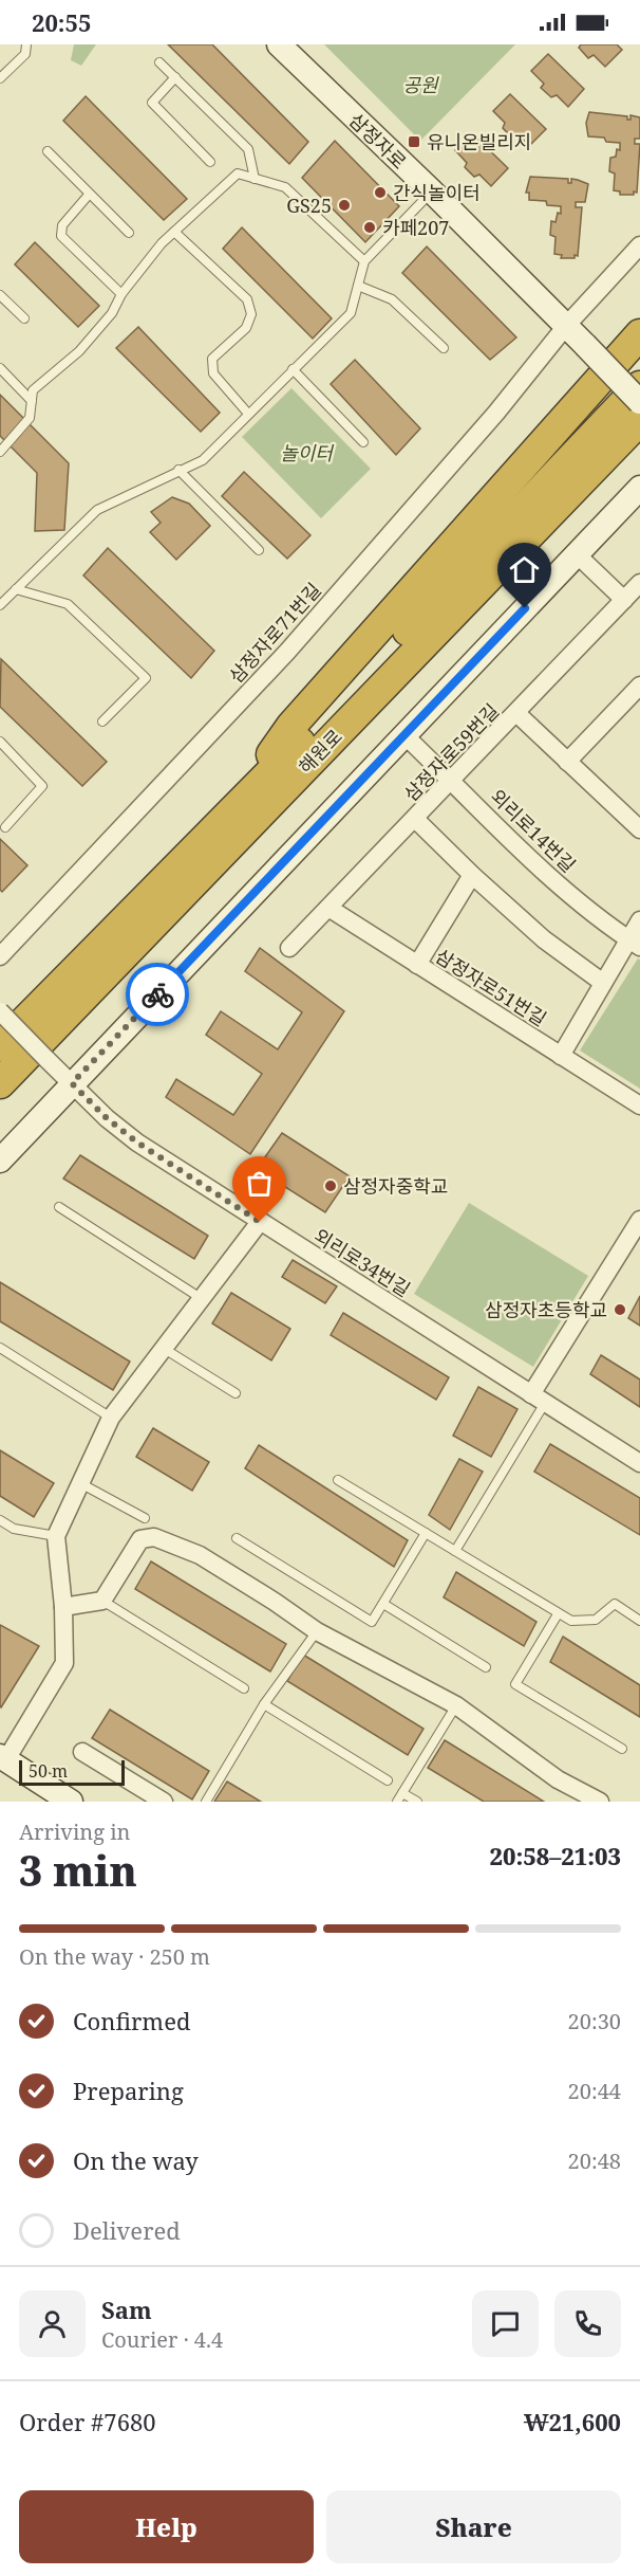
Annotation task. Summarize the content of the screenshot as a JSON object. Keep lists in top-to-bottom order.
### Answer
{
  "streets": {
    "highway": ["해원로"],
    "street": [
      "삼정자로",
      "삼정자로71번길",
      "삼정자로59번길",
      "외리로14번길",
      "삼정자로51번길",
      "외리로34번길"
    ]
  },
  "crossings": [
    ["삼정자로", "삼정자로71번길"],
    ["삼정자로59번길", "외리로14번길"],
    ["삼정자로59번길", "삼정자로51번길"]
  ],
  "parks": ["공원", "놀이터"],
  "places": {
    "transit": ["유니온빌리지"],
    "other": [
      "간식놀이터",
      "GS25",
      "카페207",
      "삼정자중학교",
      "삼정자초등학교"
    ]
  },
  "scale_bar": "50 m",
  "page": {
    "status": "20:55",
    "scale": "50 m",
    "heading": ["3 min", "Arriving in", "20:58–21:03"],
    "panel": [
      "Sam",
      "Courier · 4.4",
      "Order #7680",
      "₩21,600"
    ],
    "bar": "On the way · 250 m",
    "list": [
      ["Confirmed", "20:30"],
      ["Preparing", "20:44"],
      ["On the way", "20:48"],
      "Delivered"
    ],
    "buttons": ["Help", "Share"]
  }
}
